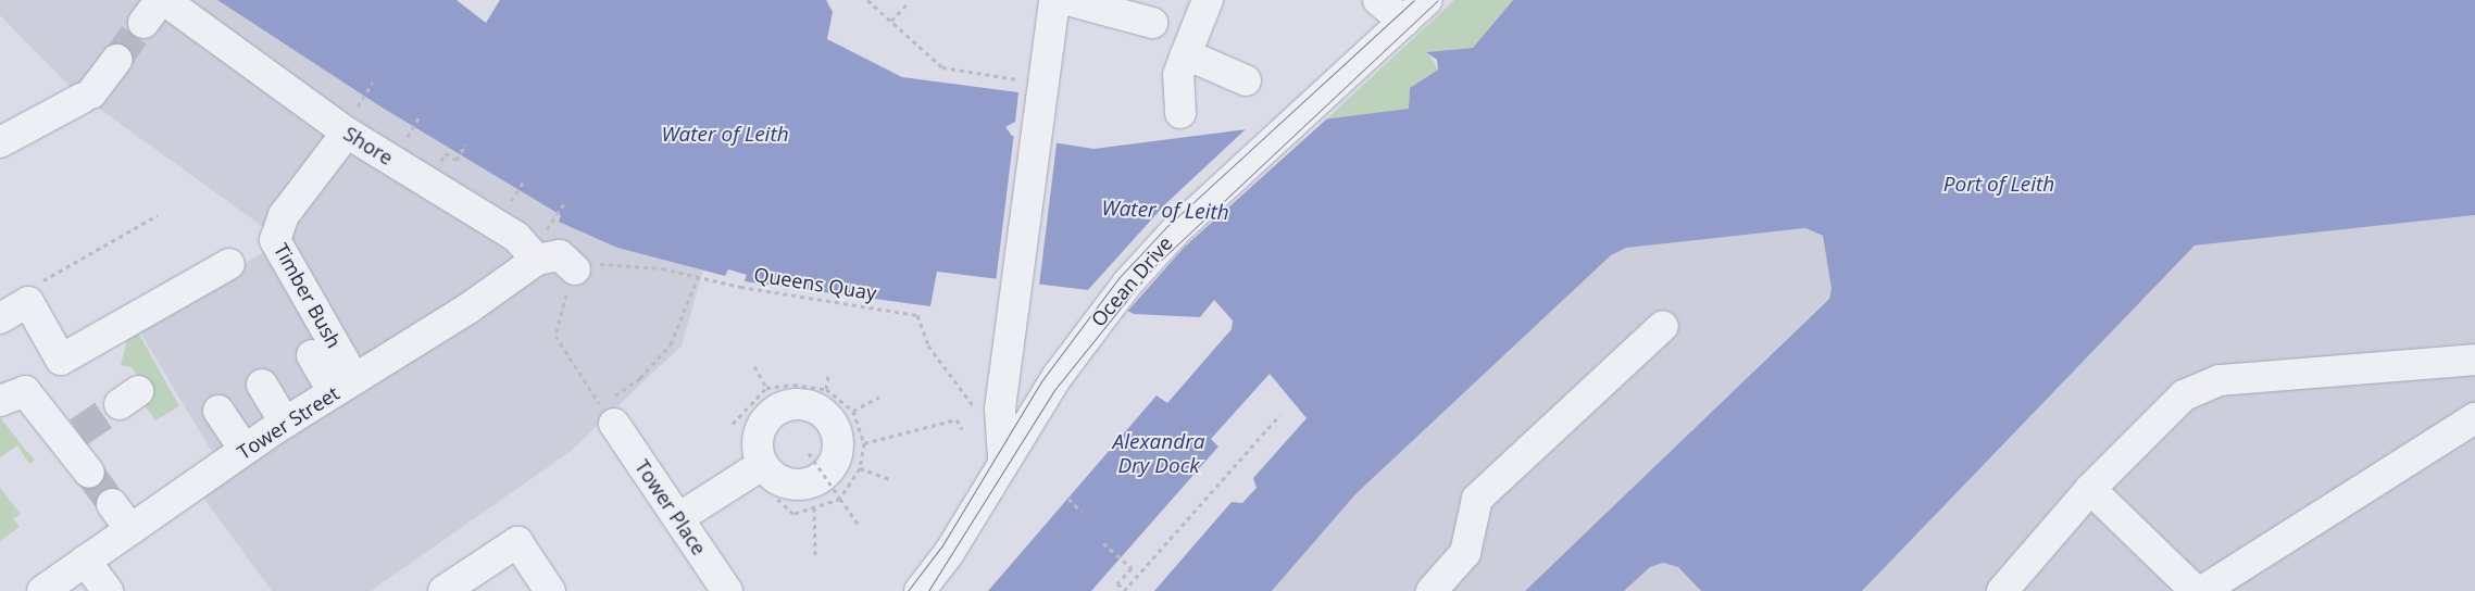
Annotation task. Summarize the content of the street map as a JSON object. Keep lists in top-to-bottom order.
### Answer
{
  "streets": {
    "street": [
      "Shore",
      "Ocean Drive",
      "Timber Bush",
      "Tower Street",
      "Tower Place"
    ],
    "path": ["Queens Quay"]
  },
  "crossings": [
    ["Shore", "Timber Bush"],
    ["Shore", "Tower Street"],
    ["Timber Bush", "Tower Street"]
  ],
  "water": ["Water of Leith", "Port of Leith", "Alexandra Dry Dock"]
}
